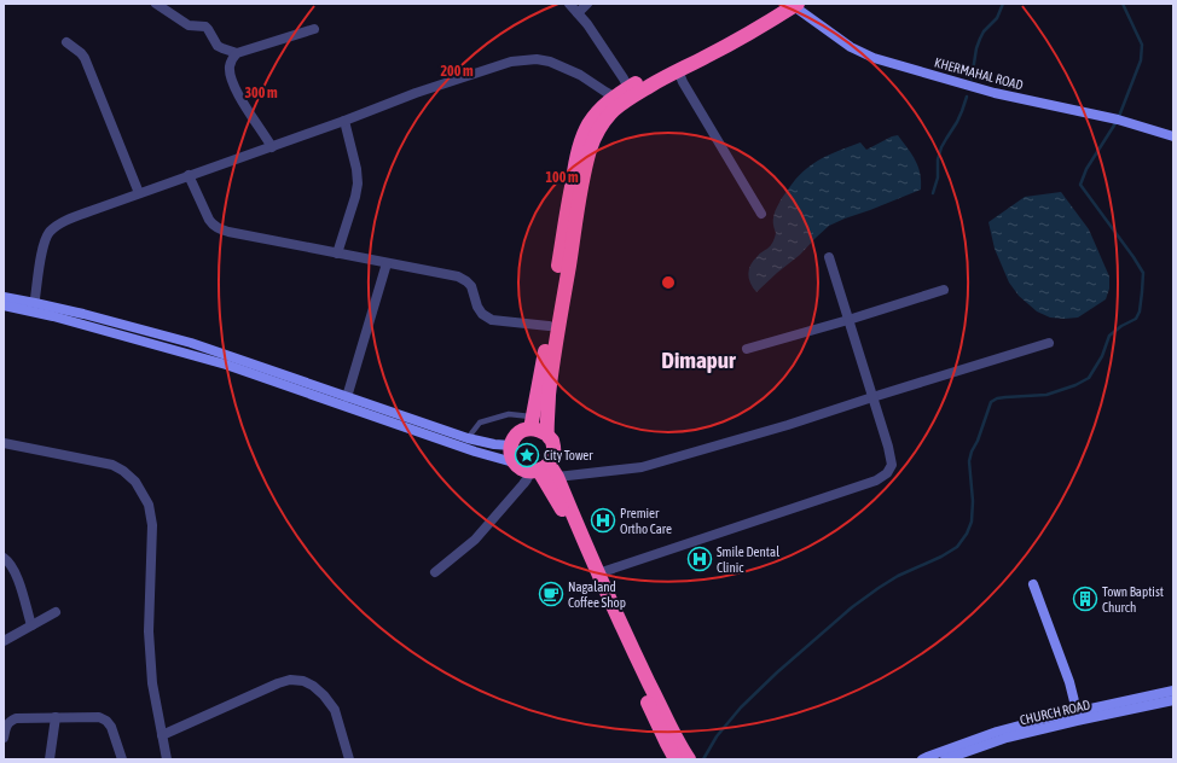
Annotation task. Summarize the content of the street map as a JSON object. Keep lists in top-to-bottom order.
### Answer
{
  "streets": {
    "main road": ["KHERMAHAL ROAD", "CHURCH ROAD"]
  },
  "districts": ["Dimapur"],
  "places": {
    "place": ["City Tower"],
    "hospital": ["Premier Ortho Care", "Smile Dental Clinic"],
    "cafe": ["Nagaland Coffee Shop"],
    "building": ["Town Baptist Church"]
  },
  "rings": ["200 m", "300 m", "100 m"]
}
